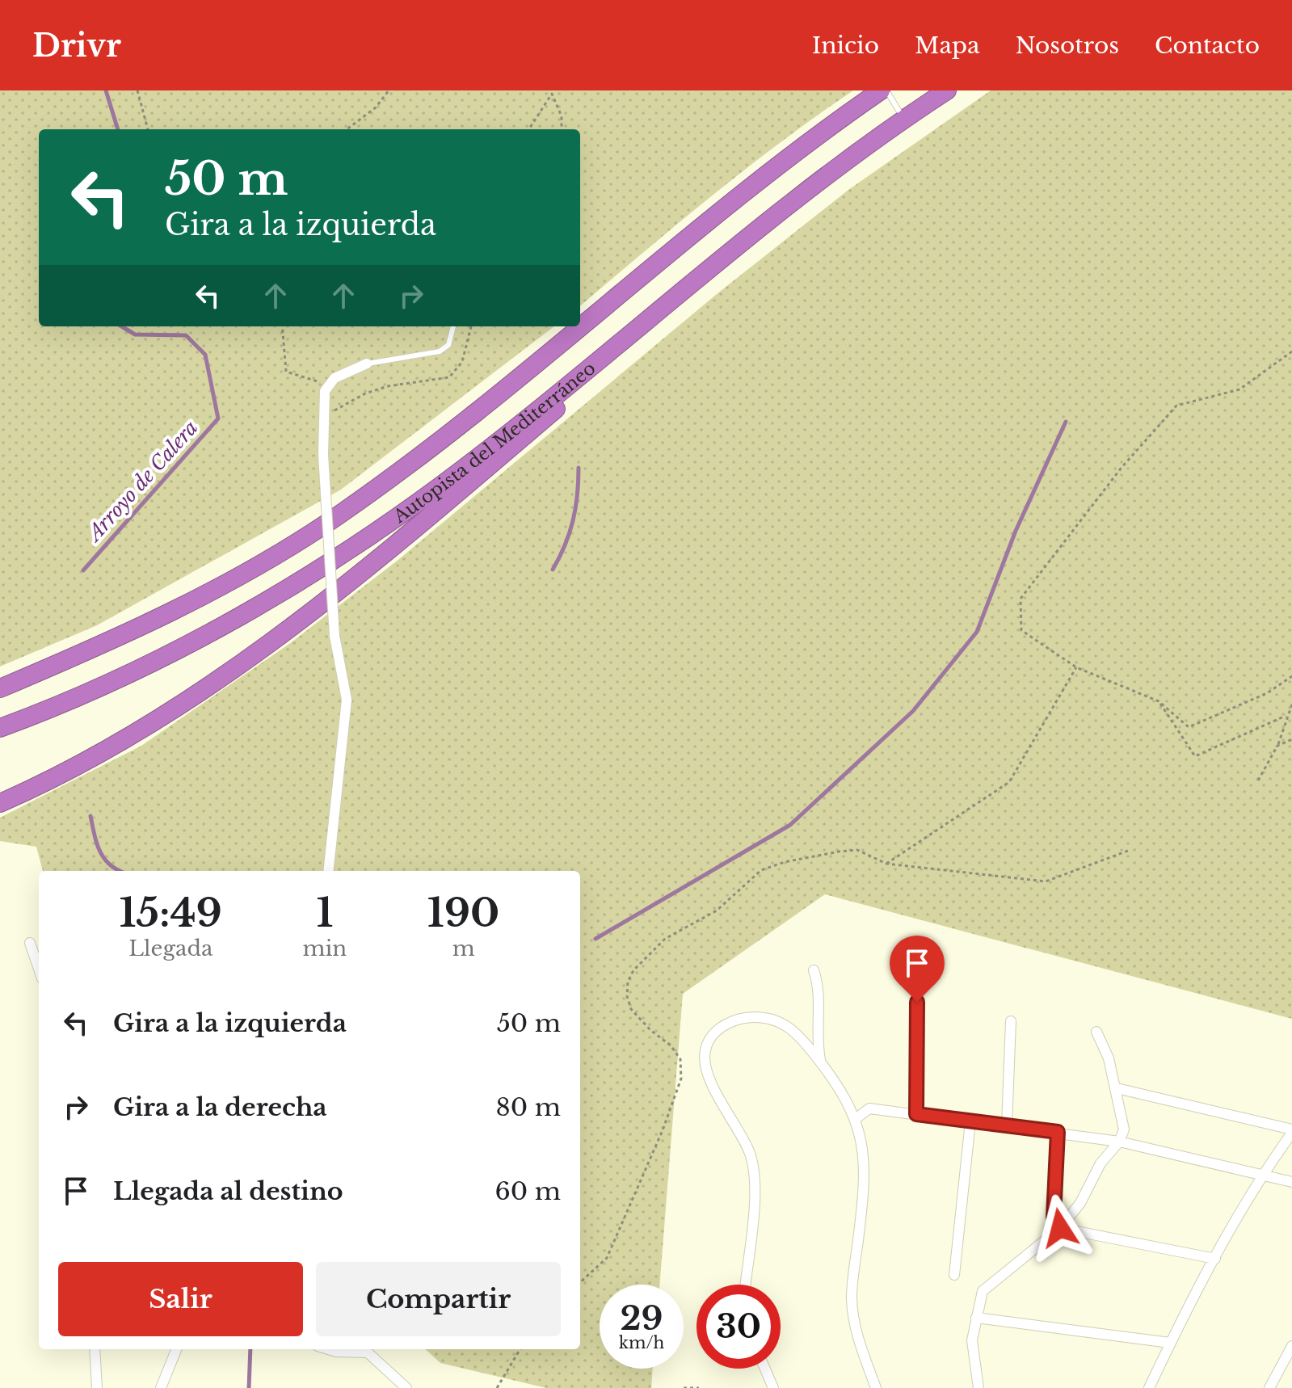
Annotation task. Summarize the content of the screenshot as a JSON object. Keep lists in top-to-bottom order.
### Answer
{
  "streets": {
    "highway": ["Autopista del Mediterráneo"]
  },
  "water": ["Arroyo de Calera"],
  "page": {
    "header": "Drivr",
    "nav": [
      "Inicio",
      "Mapa",
      "Nosotros",
      "Contacto"
    ],
    "turn": ["50 m", "Gira a la izquierda"],
    "eta": [
      "15:49",
      "Llegada",
      "1",
      "min",
      "190",
      "m"
    ],
    "list": [
      {
        "name": "Gira a la izquierda",
        "value": "50 m"
      },
      {
        "name": "Gira a la derecha",
        "value": "80 m"
      },
      {
        "name": "Llegada al destino",
        "value": "60 m"
      }
    ],
    "buttons": ["Salir", "Compartir"],
    "speed": "29 km/h",
    "limit": "30"
  }
}
